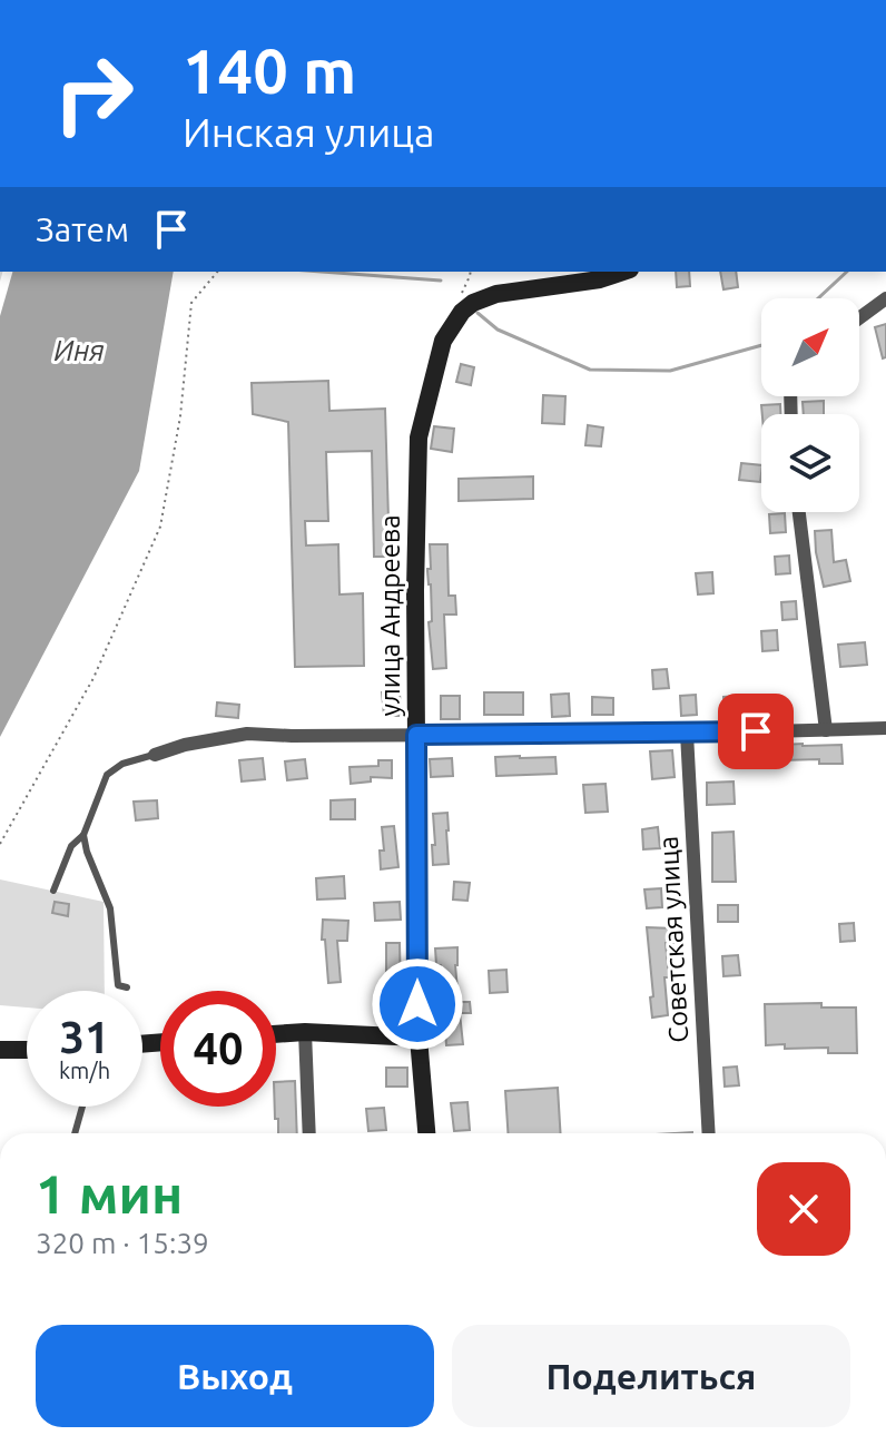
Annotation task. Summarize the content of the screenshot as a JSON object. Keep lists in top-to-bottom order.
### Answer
{
  "streets": {
    "street": ["улица Андреева", "Советская улица"]
  },
  "water": ["Иня"],
  "north": "top right",
  "page": {
    "turn": ["140 m", "Инская улица"],
    "then": "Затем",
    "speed": "31 km/h",
    "limit": "40",
    "heading": ["1 мин", "320 m · 15:39"],
    "buttons": ["Выход", "Поделиться"]
  }
}
